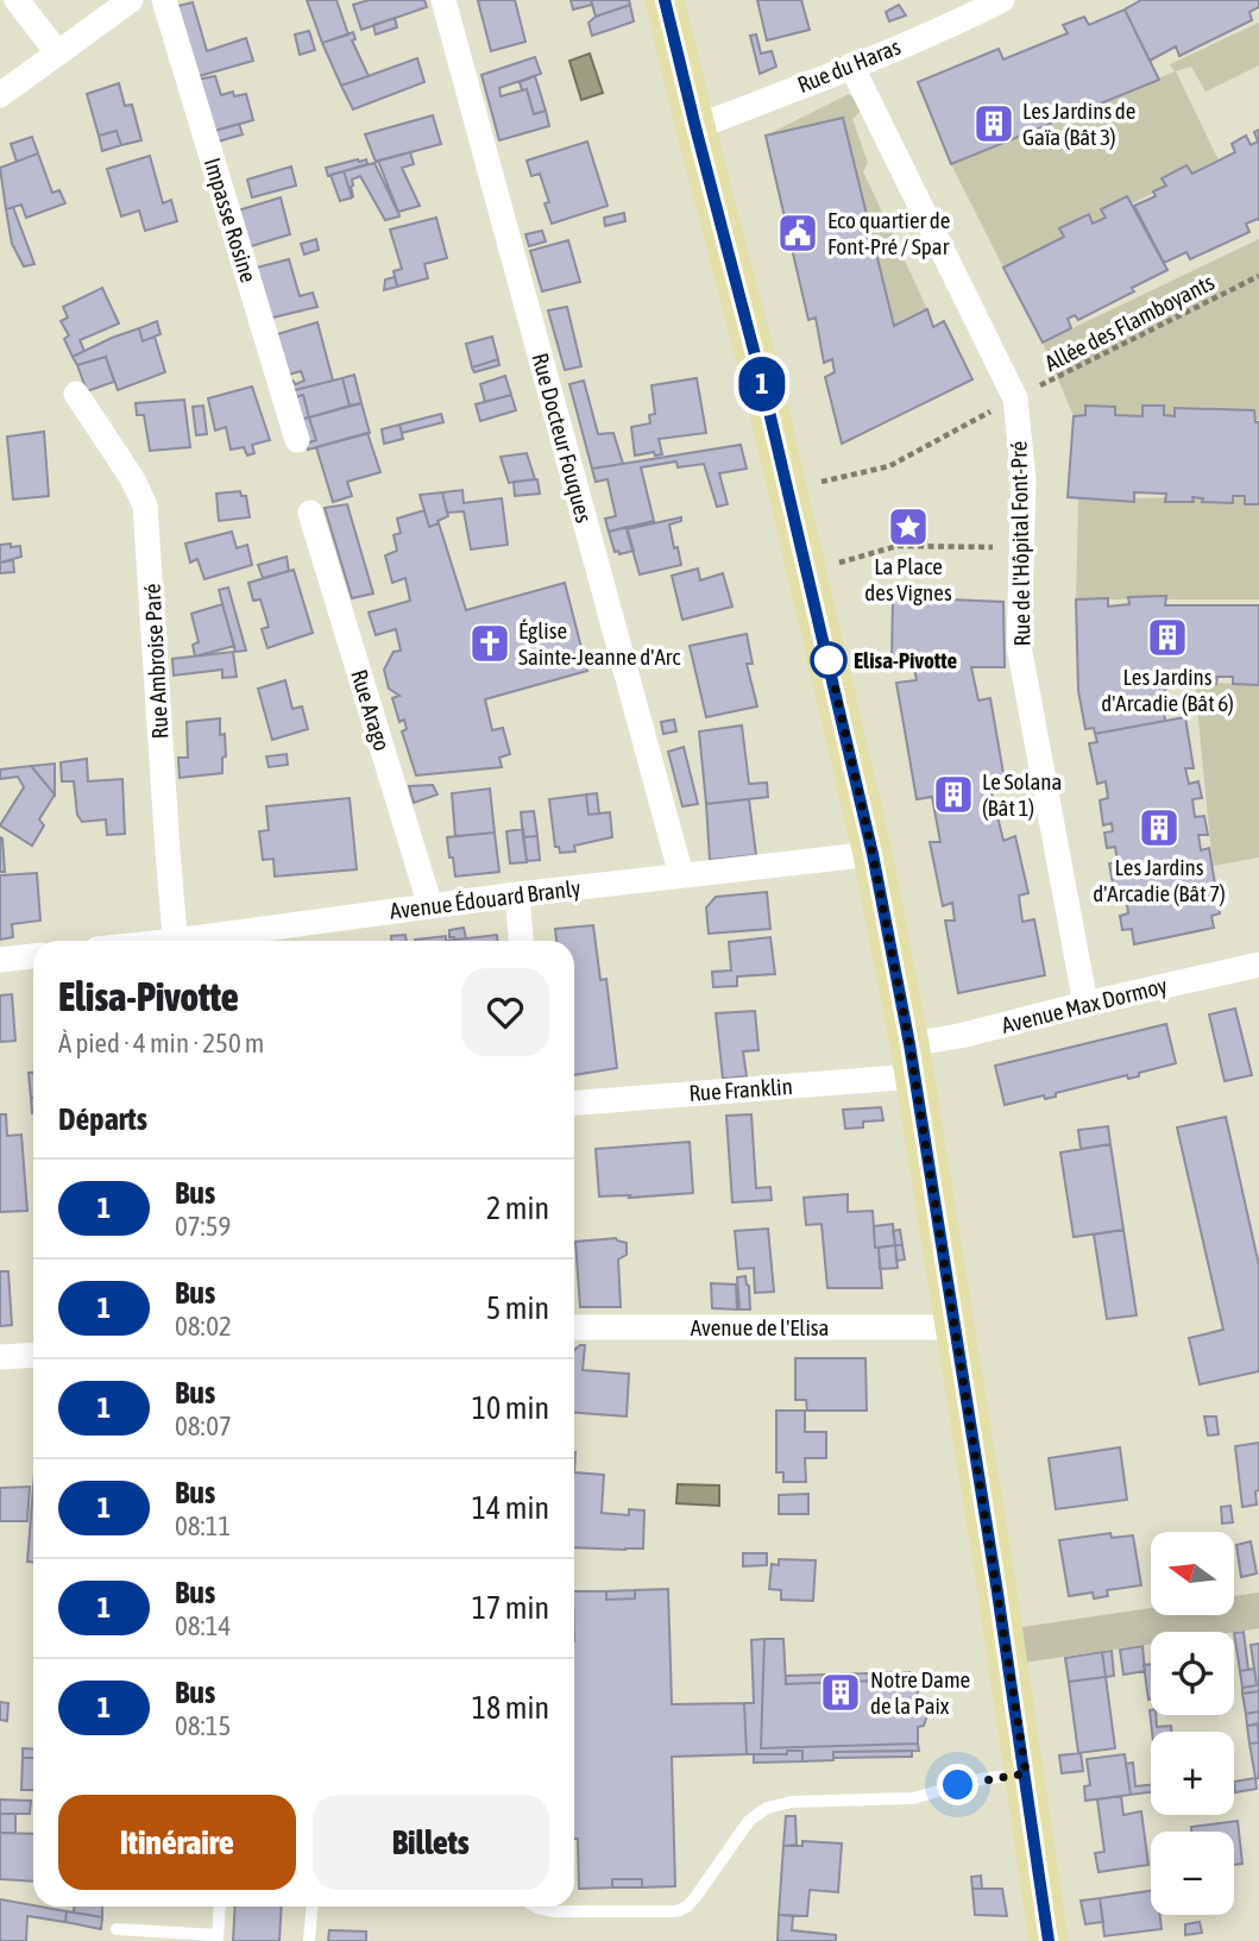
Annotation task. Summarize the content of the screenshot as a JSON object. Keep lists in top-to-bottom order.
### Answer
{
  "streets": {
    "street": [
      "Rue du Haras",
      "Impasse Rosine",
      "Rue Docteur Fouques",
      "Rue de l'Hôpital Font-Pré",
      "Rue Ambroise Paré",
      "Rue Arago",
      "Avenue Édouard Branly",
      "Avenue Max Dormoy",
      "Rue Franklin",
      "Avenue de l'Elisa"
    ],
    "path": ["Allée des Flamboyants"]
  },
  "crossings": [
    ["Rue du Haras", "Rue de l'Hôpital Font-Pré"],
    ["Allée des Flamboyants", "Rue de l'Hôpital Font-Pré"],
    ["Rue Docteur Fouques", "Avenue Édouard Branly"],
    ["Rue de l'Hôpital Font-Pré", "Avenue Max Dormoy"],
    ["Rue Arago", "Avenue Édouard Branly"],
    ["Avenue Max Dormoy", "Rue Franklin"]
  ],
  "places": {
    "building": [
      "Les Jardins de Gaïa (Bât 3)",
      "Les Jardins d'Arcadie (Bât 6)",
      "Le Solana (Bât 1)",
      "Les Jardins d'Arcadie (Bât 7)",
      "Notre Dame de la Paix"
    ],
    "public building": ["Eco quartier de Font-Pré / Spar"],
    "place": ["La Place des Vignes"],
    "church": ["Église Sainte-Jeanne d'Arc"],
    "other": ["Elisa-Pivotte"]
  },
  "lines": ["bus line 1"],
  "north": "left",
  "page": {
    "on_map": "1",
    "heading": [
      ["Elisa-Pivotte", "À pied · 4 min · 250 m"],
      "Départs"
    ],
    "list": [
      {
        "mark": "1",
        "name": "Bus",
        "note": "07:59",
        "value": "2 min"
      },
      {
        "mark": "1",
        "name": "Bus",
        "note": "08:02",
        "value": "5 min"
      },
      {
        "mark": "1",
        "name": "Bus",
        "note": "08:07",
        "value": "10 min"
      },
      {
        "mark": "1",
        "name": "Bus",
        "note": "08:11",
        "value": "14 min"
      },
      {
        "mark": "1",
        "name": "Bus",
        "note": "08:14",
        "value": "17 min"
      },
      {
        "mark": "1",
        "name": "Bus",
        "note": "08:15",
        "value": "18 min"
      }
    ],
    "map_buttons": ["+", "−"],
    "buttons": ["Itinéraire", "Billets"]
  }
}
